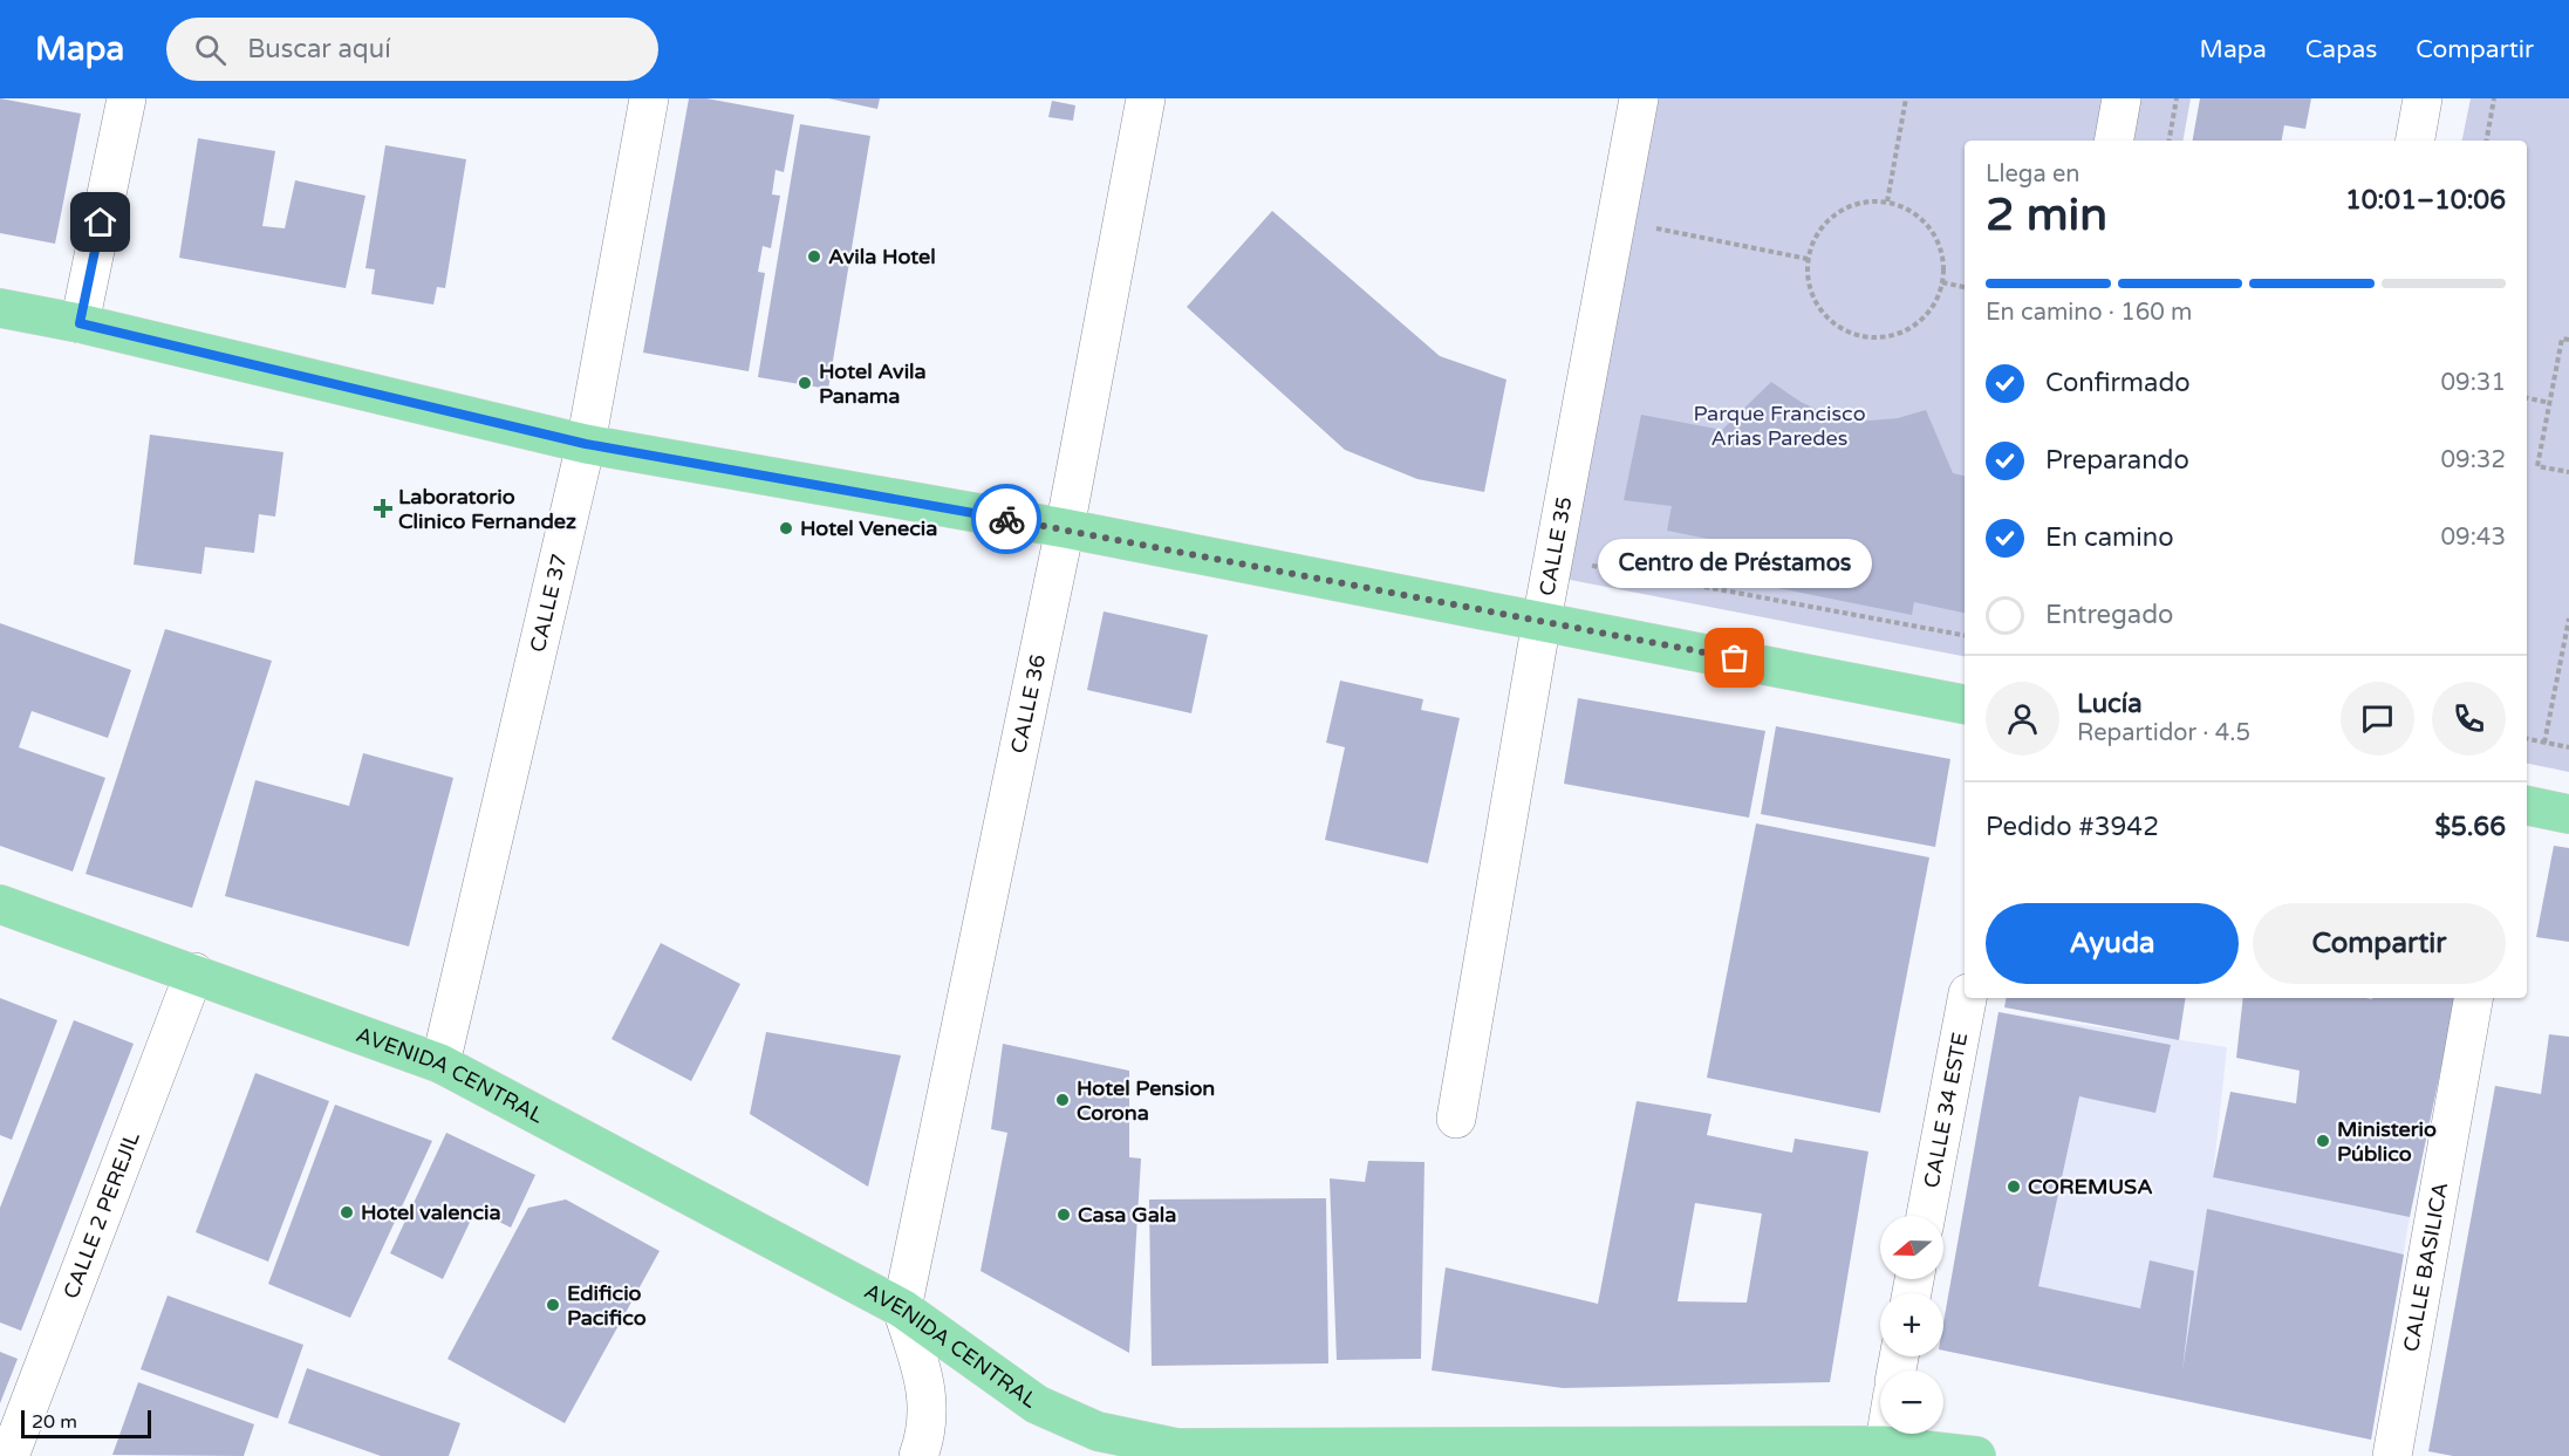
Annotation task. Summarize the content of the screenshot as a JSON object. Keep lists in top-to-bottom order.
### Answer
{
  "streets": {
    "main road": ["AVENIDA CENTRAL"],
    "street": [
      "CALLE 35",
      "CALLE 37",
      "CALLE 36",
      "CALLE 34 ESTE",
      "CALLE 2 PEREJIL",
      "CALLE BASILICA"
    ]
  },
  "crossings": [
    ["CALLE 37", "AVENIDA CENTRAL"],
    ["CALLE 36", "AVENIDA CENTRAL"],
    ["AVENIDA CENTRAL", "CALLE 2 PEREJIL"]
  ],
  "parks": ["Parque Francisco Arias Paredes"],
  "places": {
    "other": [
      "Avila Hotel",
      "Hotel Avila Panama",
      "Hotel Venecia",
      "Centro de Préstamos",
      "Hotel Pension Corona",
      "Ministerio Público",
      "COREMUSA",
      "Hotel valencia",
      "Casa Gala",
      "Edificio Pacifico"
    ],
    "health": ["Laboratorio Clinico Fernandez"]
  },
  "scale_bar": "20 m",
  "north": "left",
  "page": {
    "header": "Mapa",
    "search": "Buscar aquí",
    "nav": ["Mapa", "Capas", "Compartir"],
    "heading": ["2 min", "Llega en", "10:01–10:06"],
    "panel": [
      "Lucía",
      "Repartidor · 4.5",
      "Pedido #3942",
      "$5.66"
    ],
    "bar": "En camino · 160 m",
    "list": [
      ["Confirmado", "09:31"],
      ["Preparando", "09:32"],
      ["En camino", "09:43"],
      "Entregado"
    ],
    "bubble": "Centro de Préstamos",
    "buttons": ["Ayuda", "Compartir"],
    "map_buttons": ["+", "−"],
    "scale": "20 m"
  }
}
